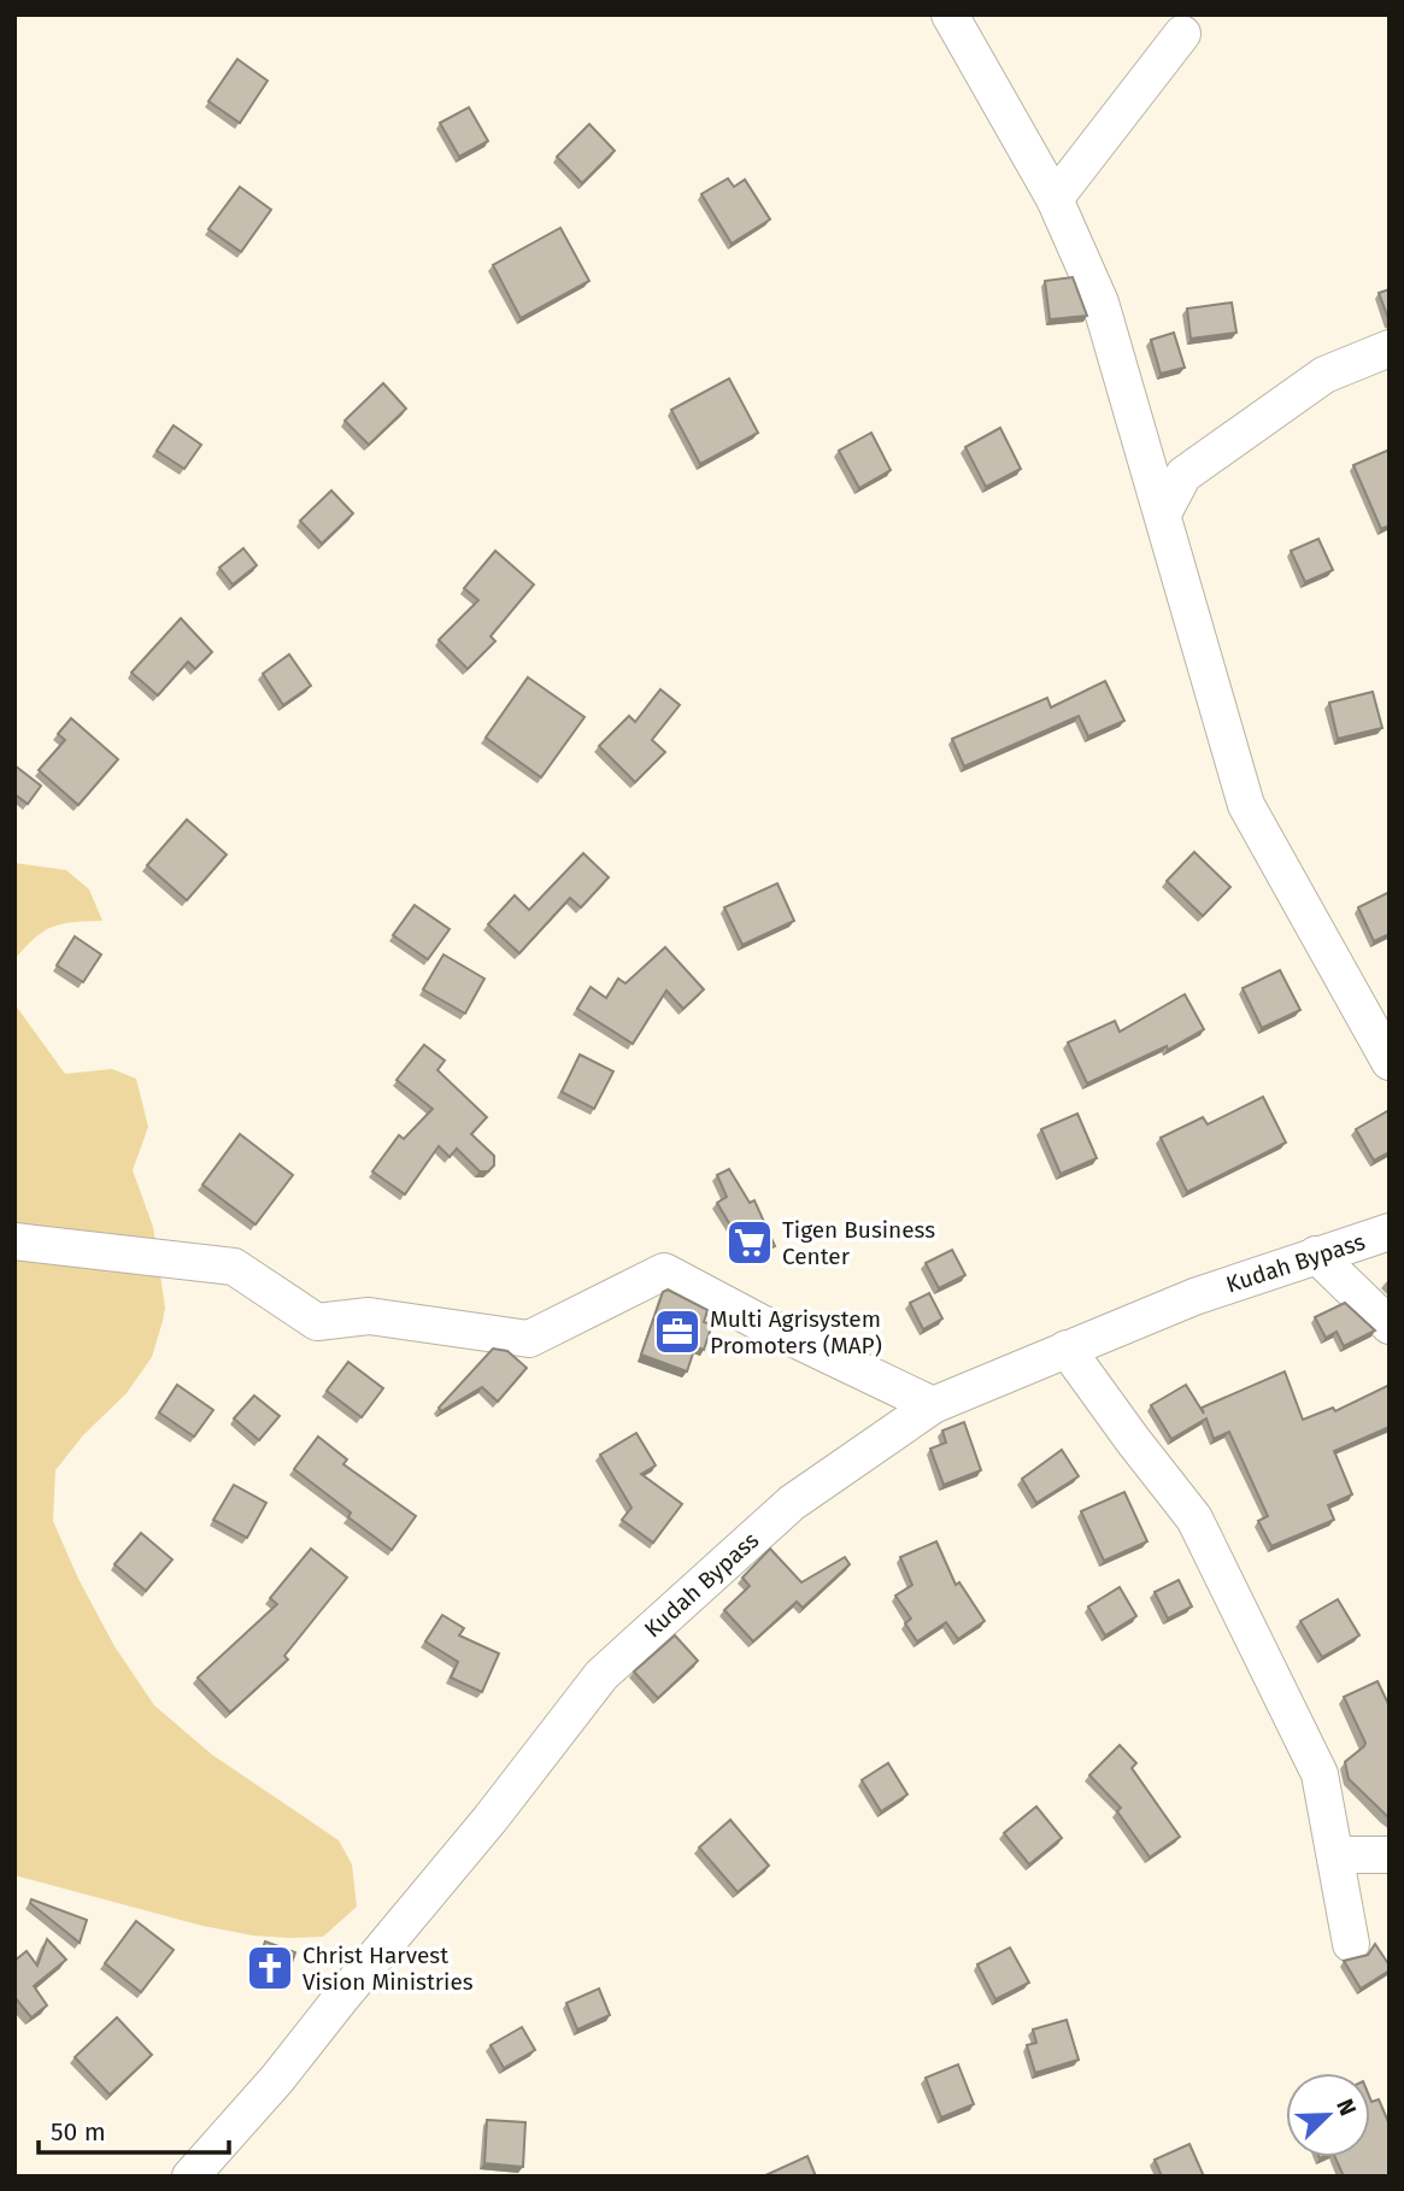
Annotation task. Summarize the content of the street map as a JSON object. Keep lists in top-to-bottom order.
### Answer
{
  "streets": {
    "street": ["Kudah Bypass"]
  },
  "places": {
    "supermarket": ["Tigen Business Center"],
    "office": ["Multi Agrisystem Promoters (MAP)"],
    "church": ["Christ Harvest Vision Ministries"]
  },
  "scale_bar": "50 m",
  "north": "top right"
}
